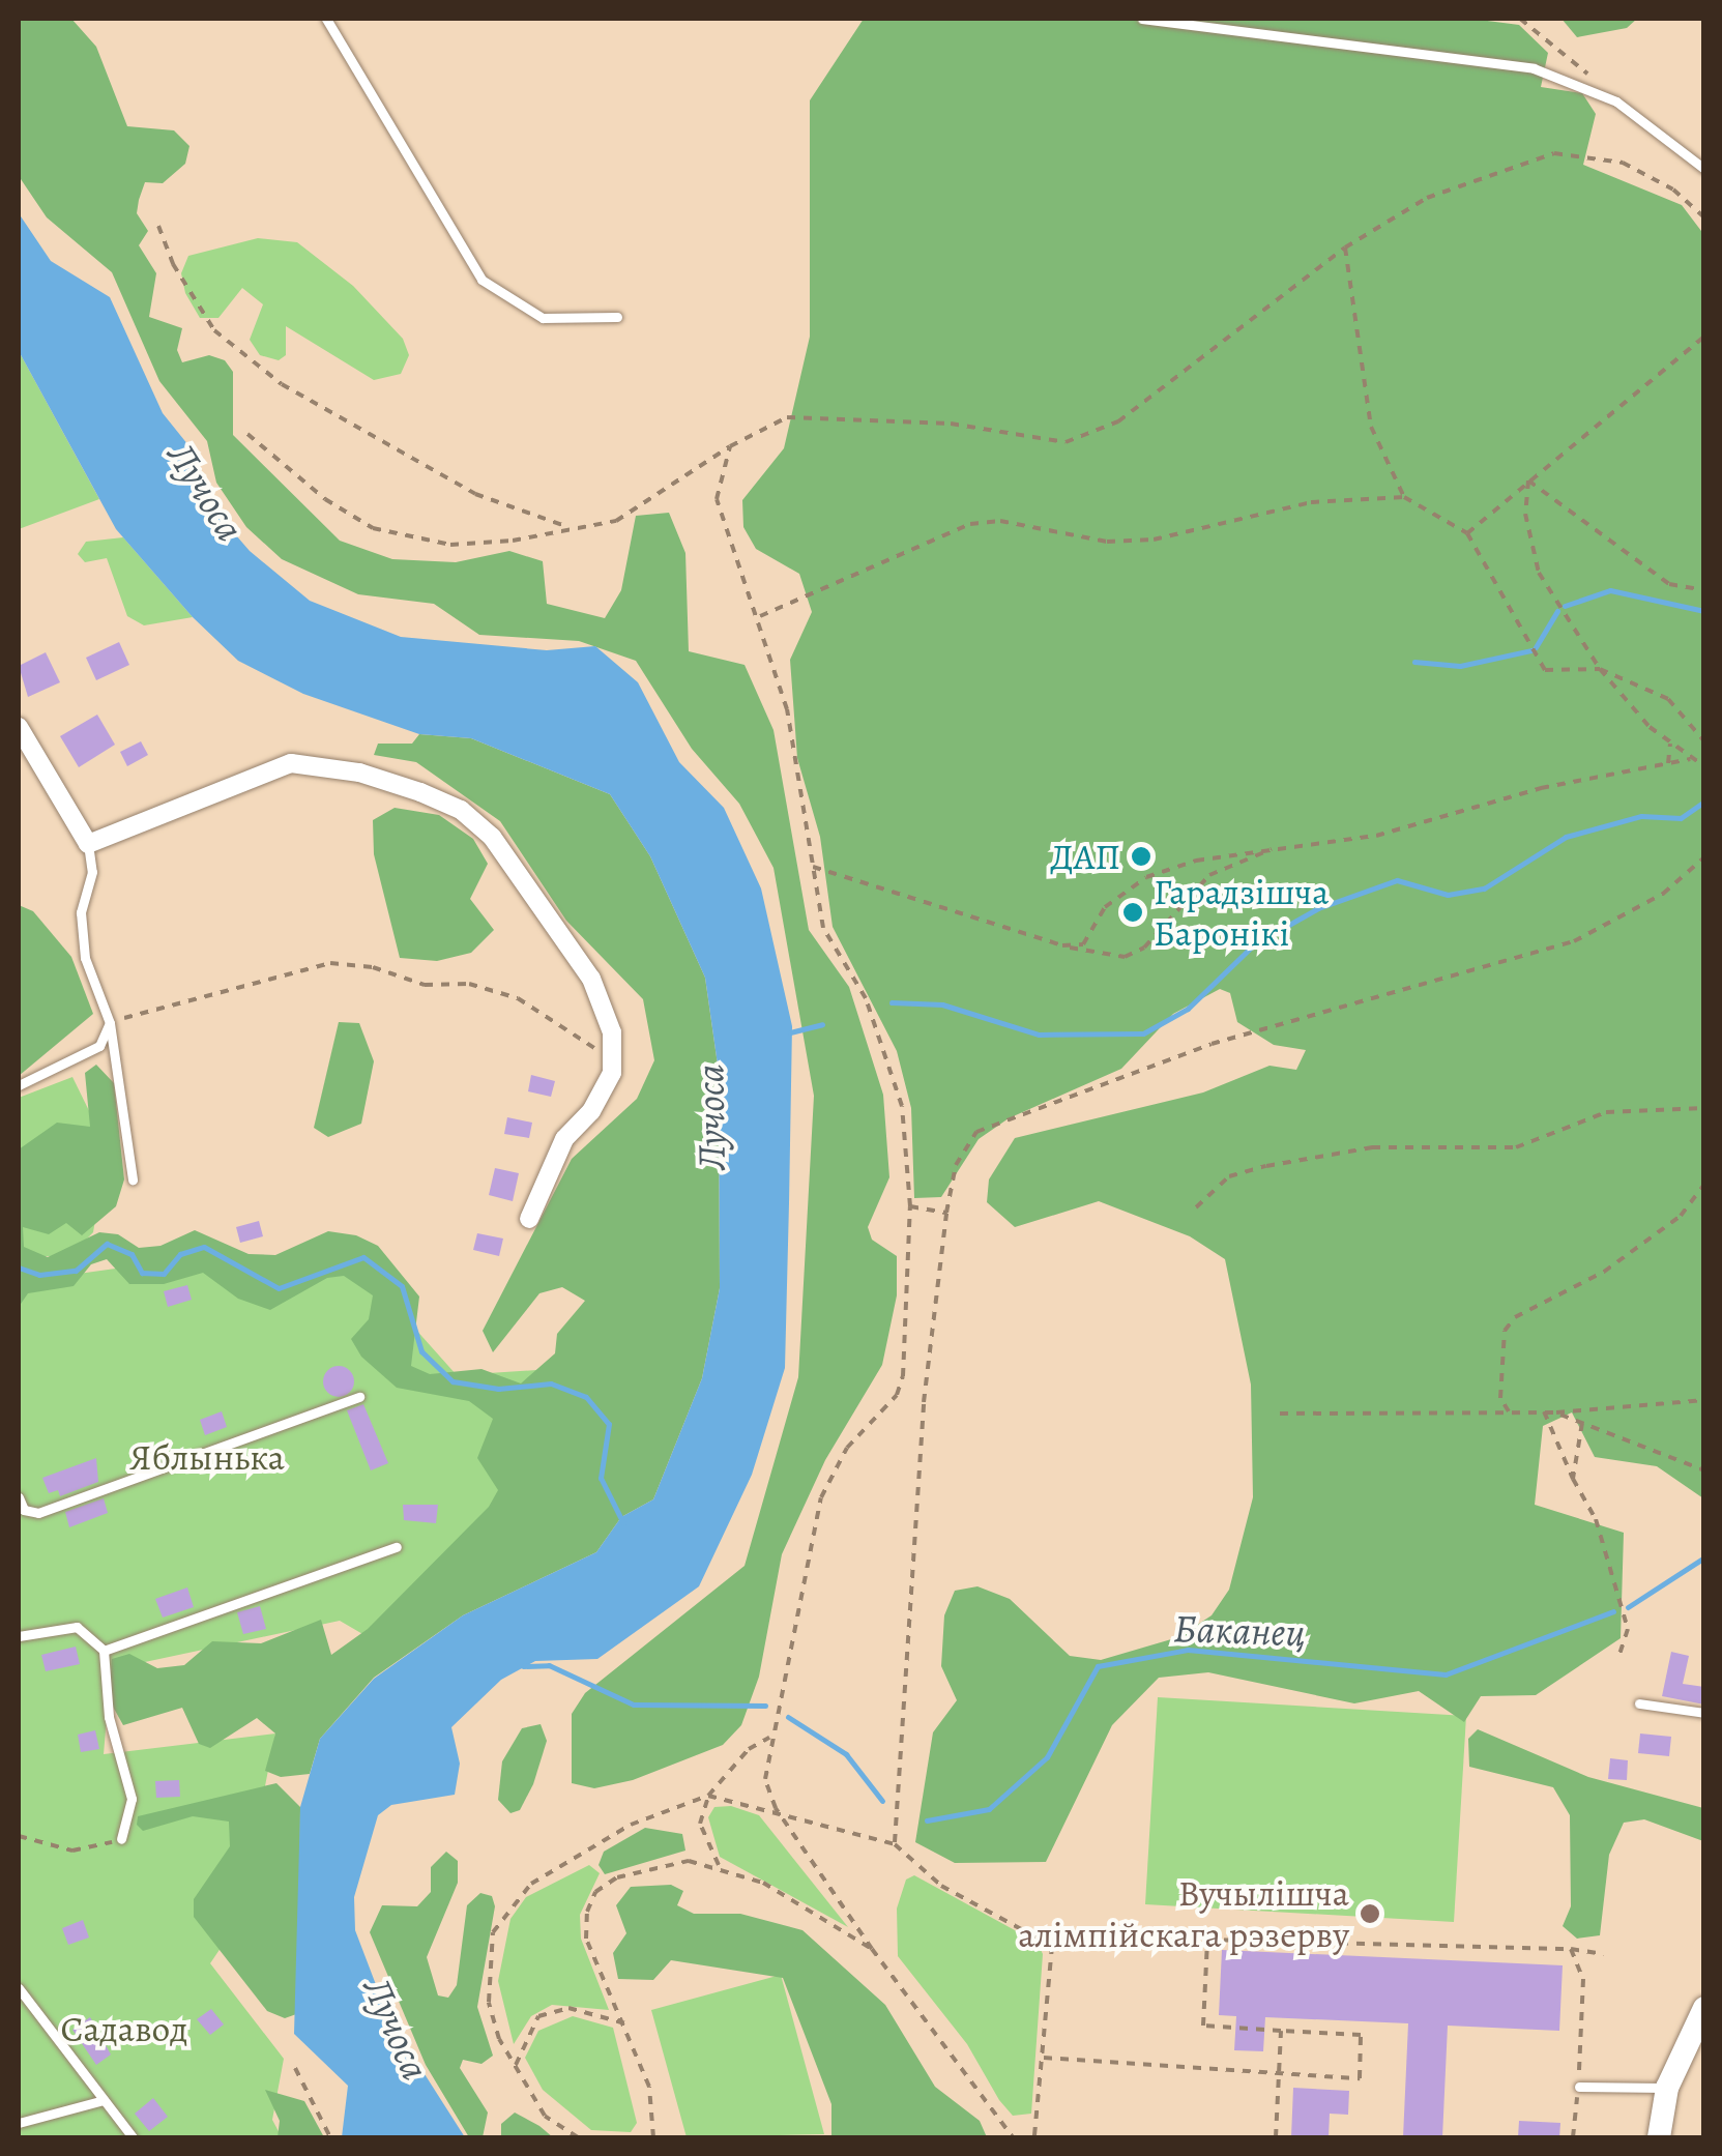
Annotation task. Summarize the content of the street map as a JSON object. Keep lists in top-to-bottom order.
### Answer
{
  "water": ["Лучоса", "Баканец"],
  "parks": ["Яблынька", "Садавод"],
  "places": ["ДАП", "Гарадзішча Баронікі", "Вучылішча алімпійскага рэзерву"]
}
